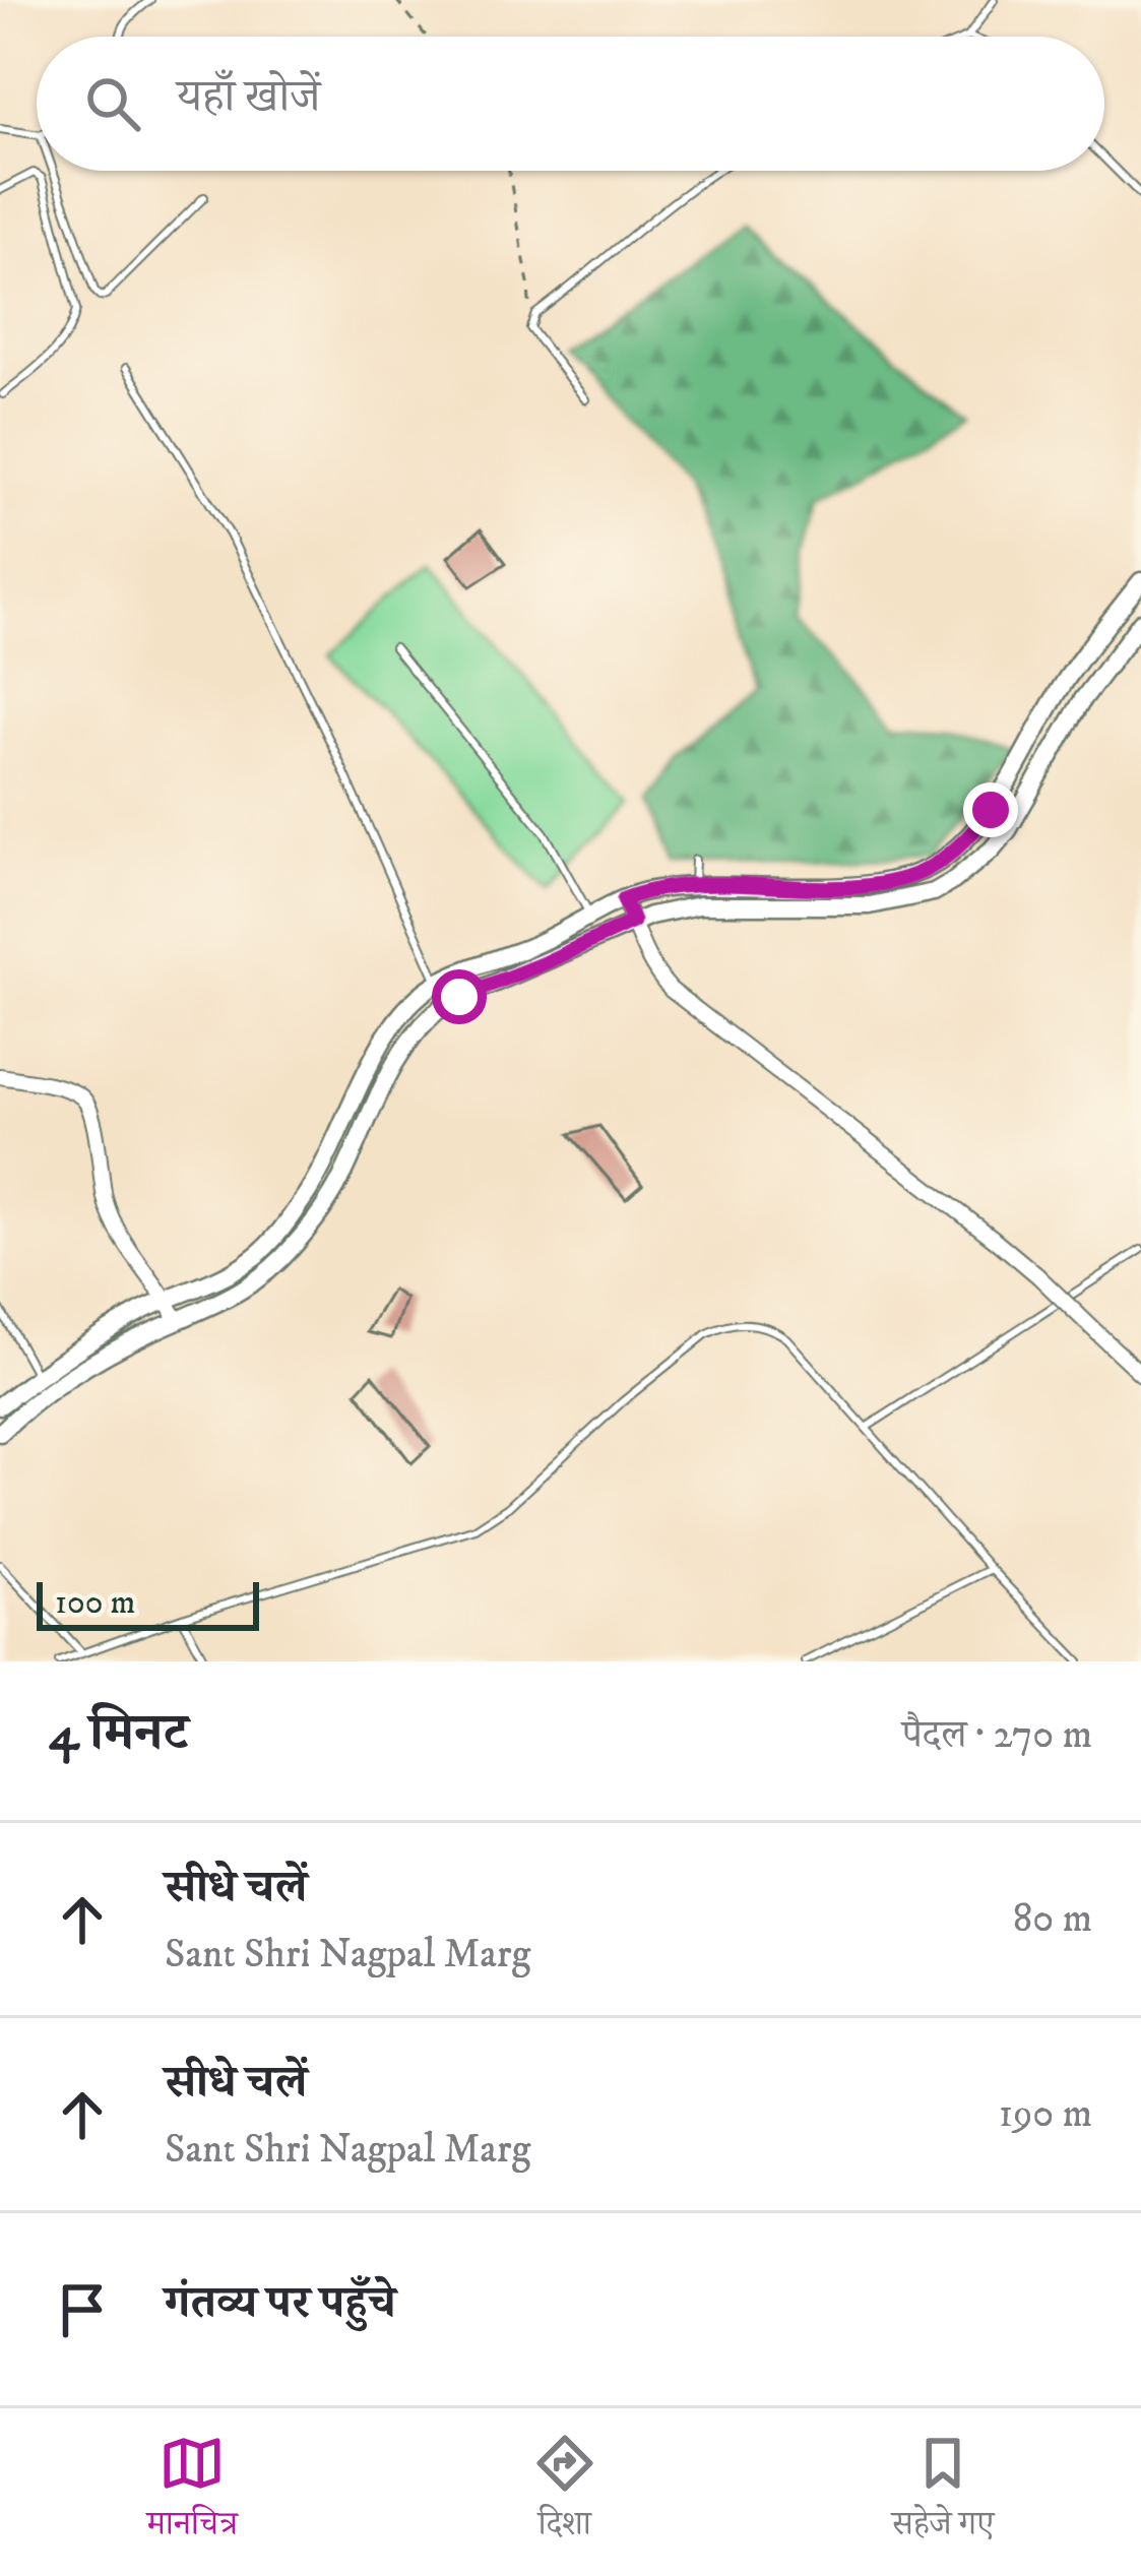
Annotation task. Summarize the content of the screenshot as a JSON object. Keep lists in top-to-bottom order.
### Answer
{
  "scale_bar": "100 m",
  "page": {
    "search": "यहाँ खोजें",
    "scale": "100 m",
    "heading": ["4 मिनट", "पैदल · 270 m"],
    "list": [
      ["सीधे चलें", "Sant Shri Nagpal Marg", "80 m"],
      ["सीधे चलें", "Sant Shri Nagpal Marg", "190 m"],
      "गंतव्य पर पहुँचे"
    ],
    "nav": ["मानचित्र", "दिशा", "सहेजे गए"]
  }
}
